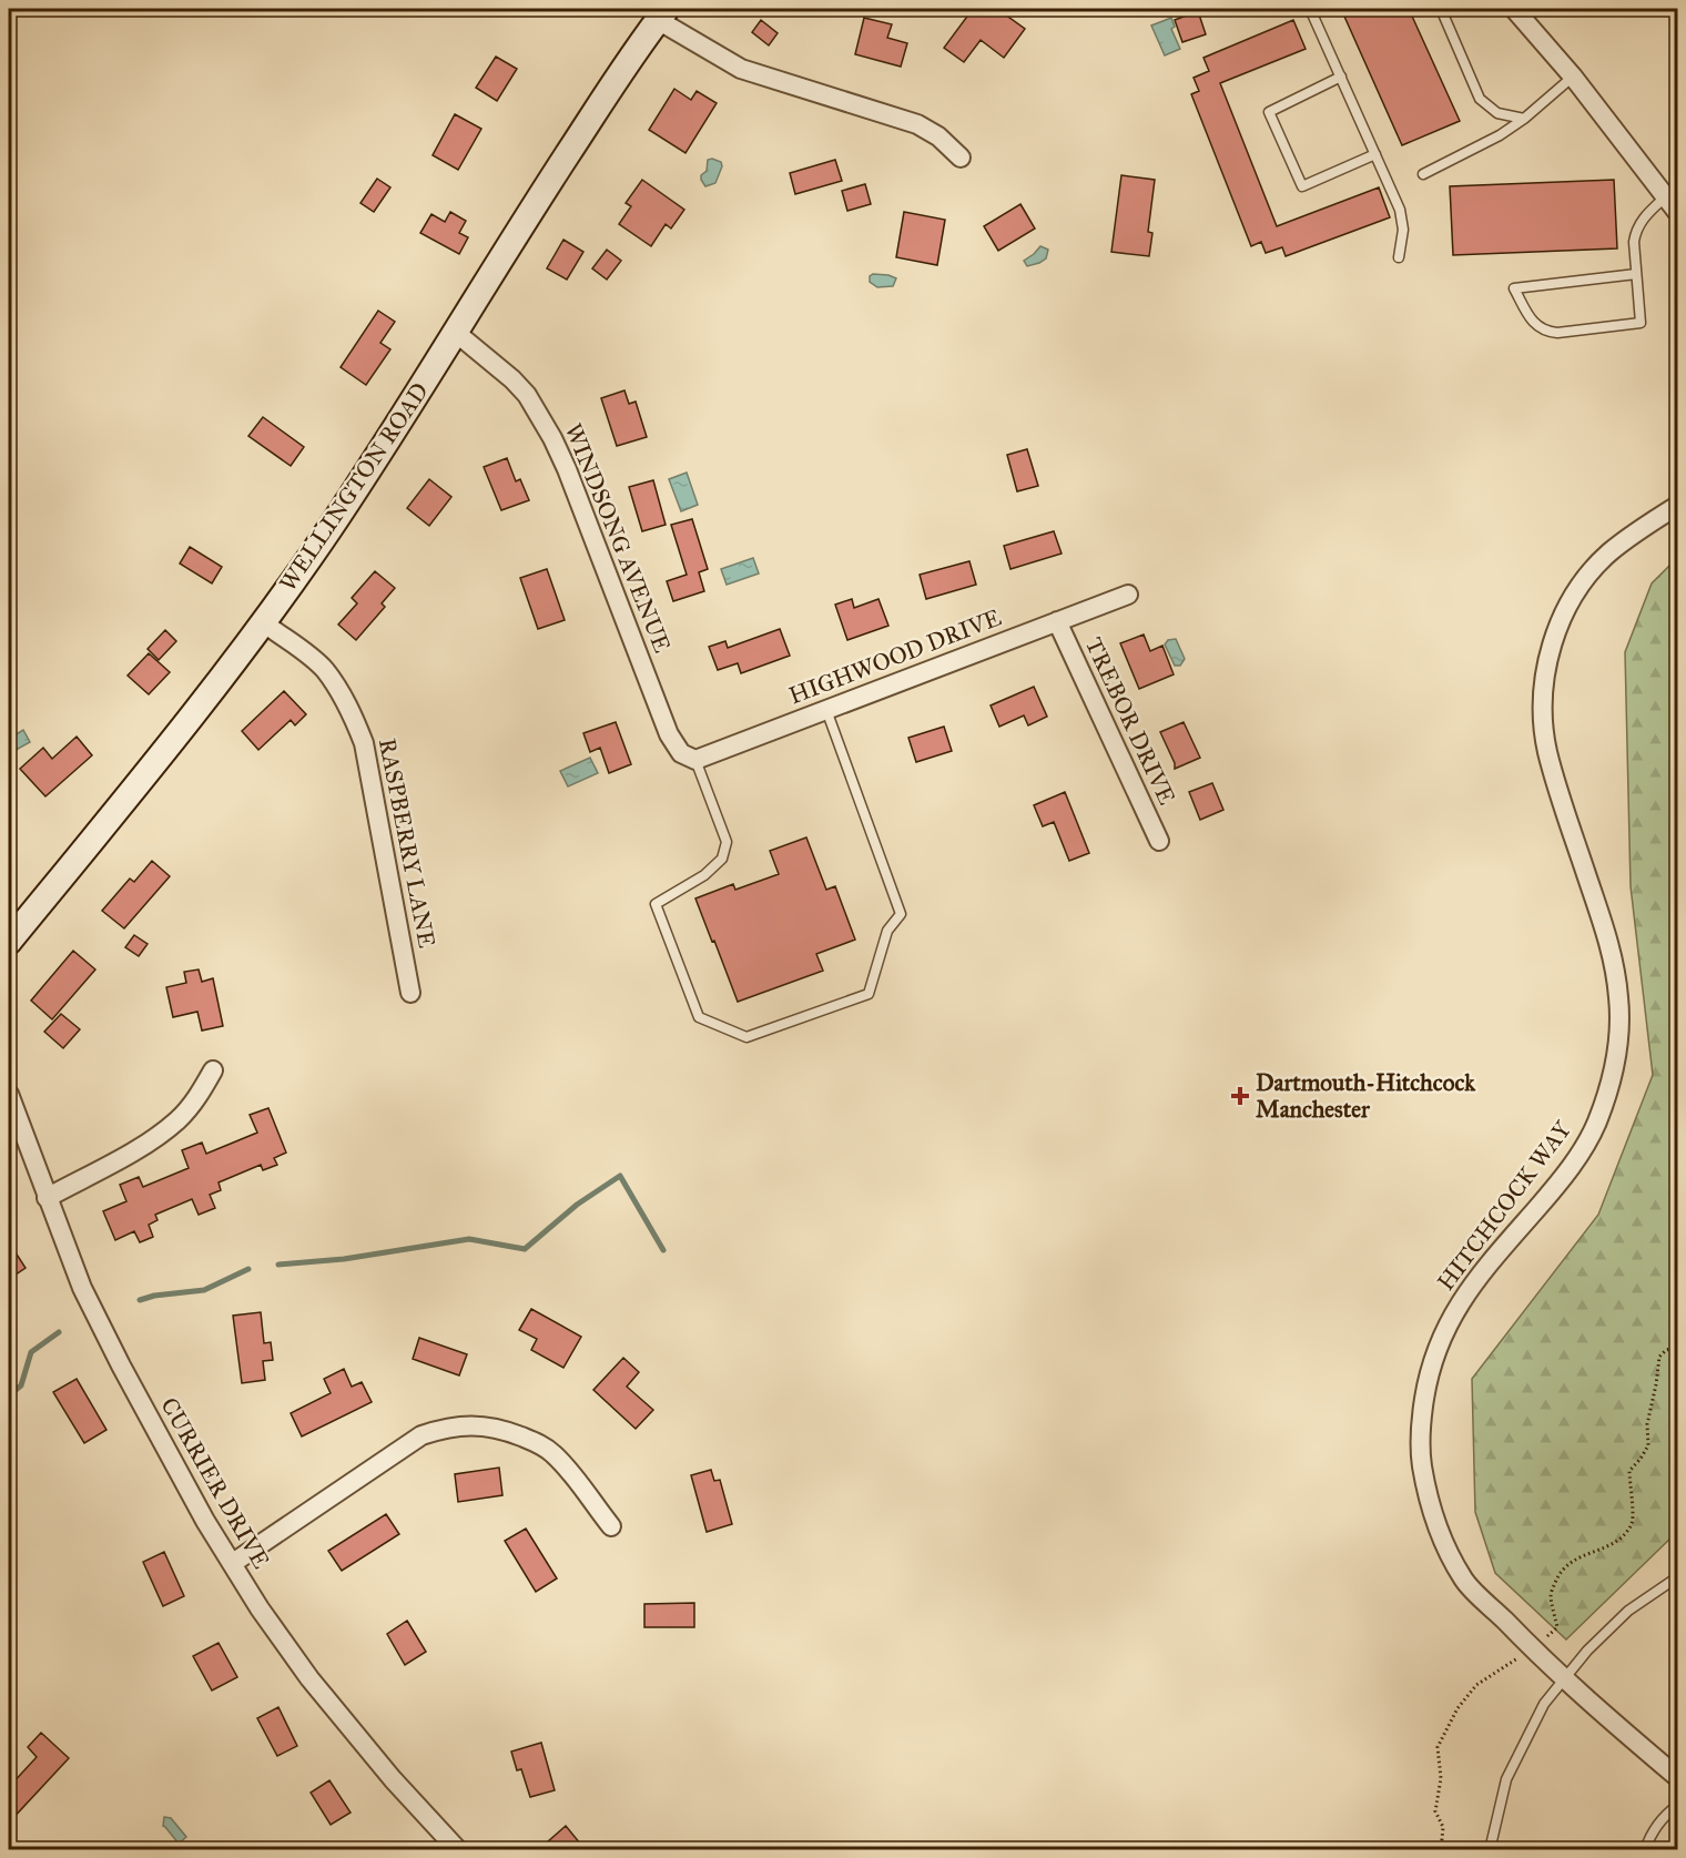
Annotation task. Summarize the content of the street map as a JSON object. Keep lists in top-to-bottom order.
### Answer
{
  "streets": {
    "main road": ["WELLINGTON ROAD"],
    "street": [
      "WINDSONG AVENUE",
      "HIGHWOOD DRIVE",
      "TREBOR DRIVE",
      "RASPBERRY LANE",
      "HITCHCOCK WAY",
      "CURRIER DRIVE"
    ]
  },
  "crossings": [
    ["WELLINGTON ROAD", "WINDSONG AVENUE"],
    ["WELLINGTON ROAD", "RASPBERRY LANE"],
    ["WINDSONG AVENUE", "HIGHWOOD DRIVE"],
    ["HIGHWOOD DRIVE", "TREBOR DRIVE"]
  ],
  "places": {
    "health": ["Dartmouth-Hitchcock Manchester"]
  }
}
